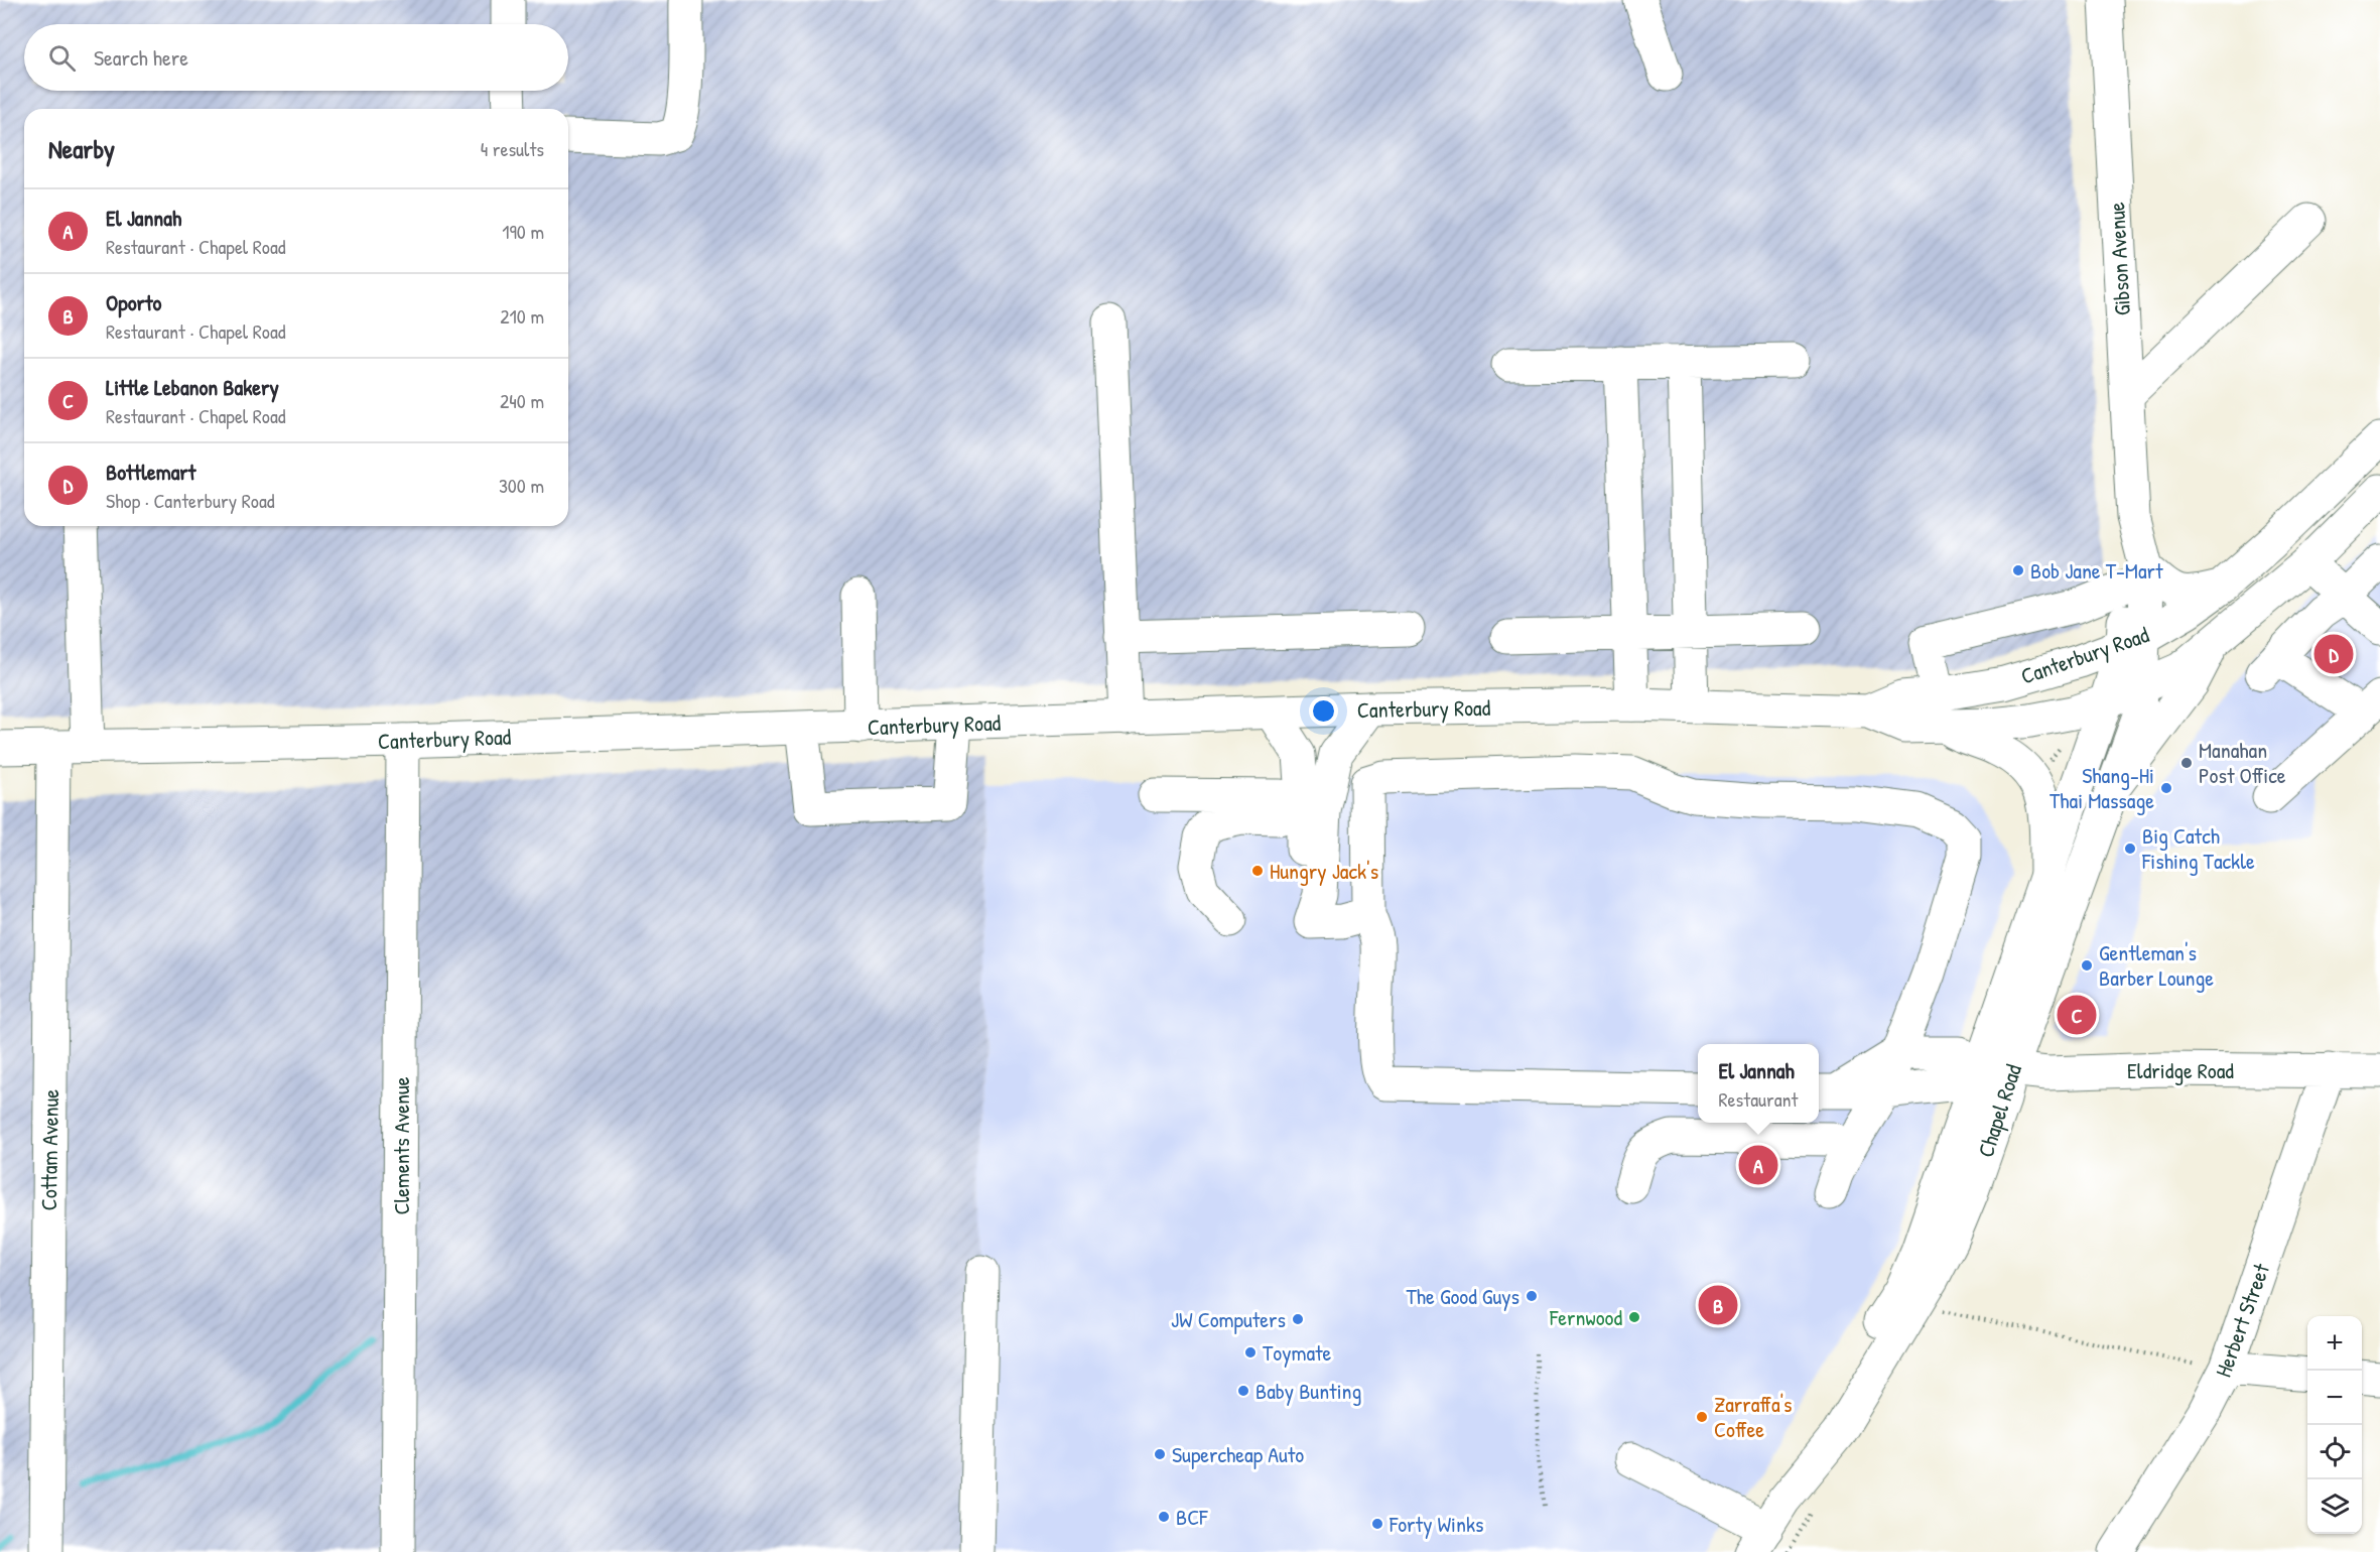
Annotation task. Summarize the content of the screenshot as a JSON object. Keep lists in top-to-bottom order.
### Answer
{
  "streets": {
    "main road": [
      "Gibson Avenue",
      "Canterbury Road",
      "Eldridge Road",
      "Chapel Road",
      "Clements Avenue",
      "Cottam Avenue",
      "Herbert Street"
    ]
  },
  "crossings": [
    ["Gibson Avenue", "Canterbury Road"],
    ["Gibson Avenue", "Chapel Road"],
    ["Canterbury Road", "Chapel Road"],
    ["Canterbury Road", "Clements Avenue"],
    ["Canterbury Road", "Cottam Avenue"],
    ["Eldridge Road", "Chapel Road"],
    ["Eldridge Road", "Herbert Street"]
  ],
  "places": [
    "Bob Jane T-Mart",
    "Manahan Post Office",
    "Shang-Hi Thai Massage",
    "Big Catch Fishing Tackle",
    "Hungry Jack's",
    "Gentleman's Barber Lounge",
    "The Good Guys",
    "Fernwood",
    "JW Computers",
    "Toymate",
    "Baby Bunting",
    "Zarraffa's Coffee",
    "Supercheap Auto",
    "BCF",
    "Forty Winks"
  ],
  "page": {
    "search": "Search here",
    "heading": ["Nearby", "4 results"],
    "list": [
      {
        "mark": "A",
        "name": "El Jannah",
        "note": "Restaurant · Chapel Road",
        "value": "190 m"
      },
      {
        "mark": "B",
        "name": "Oporto",
        "note": "Restaurant · Chapel Road",
        "value": "210 m"
      },
      {
        "mark": "C",
        "name": "Little Lebanon Bakery",
        "note": "Restaurant · Chapel Road",
        "value": "240 m"
      },
      {
        "mark": "D",
        "name": "Bottlemart",
        "note": "Shop · Canterbury Road",
        "value": "300 m"
      }
    ],
    "pins": [
      "D",
      "C",
      "A",
      "B"
    ],
    "popup": ["El Jannah", "Restaurant"],
    "map_buttons": ["+", "−"]
  }
}
